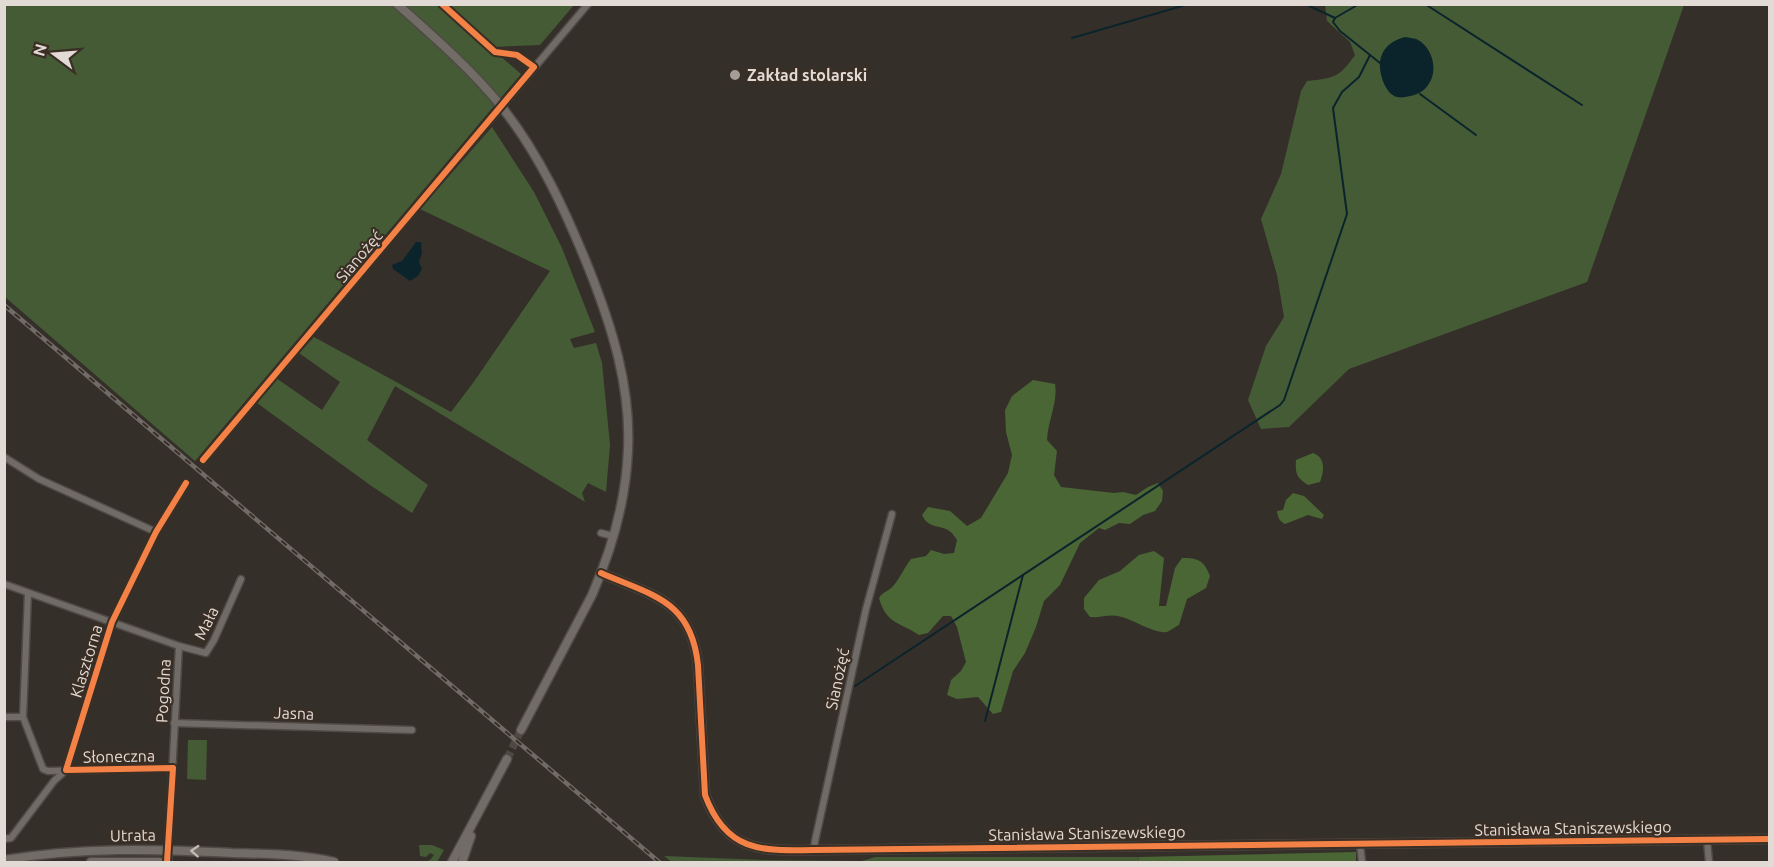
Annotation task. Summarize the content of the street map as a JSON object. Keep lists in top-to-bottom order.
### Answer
{
  "streets": {
    "main road": ["Stanisława Staniszewskiego", "Utrata"],
    "street": [
      "Sianożęć",
      "Mała",
      "Klasztorna",
      "Pogodna",
      "Jasna",
      "Słoneczna"
    ]
  },
  "crossings": [
    ["Sianożęć", "Stanisława Staniszewskiego"],
    ["Mała", "Pogodna"],
    ["Klasztorna", "Pogodna"],
    ["Klasztorna", "Słoneczna"],
    ["Pogodna", "Jasna"],
    ["Pogodna", "Słoneczna"],
    ["Pogodna", "Utrata"]
  ],
  "one_way": ["Utrata"],
  "places": ["Zakład stolarski"],
  "north": "left"
}
